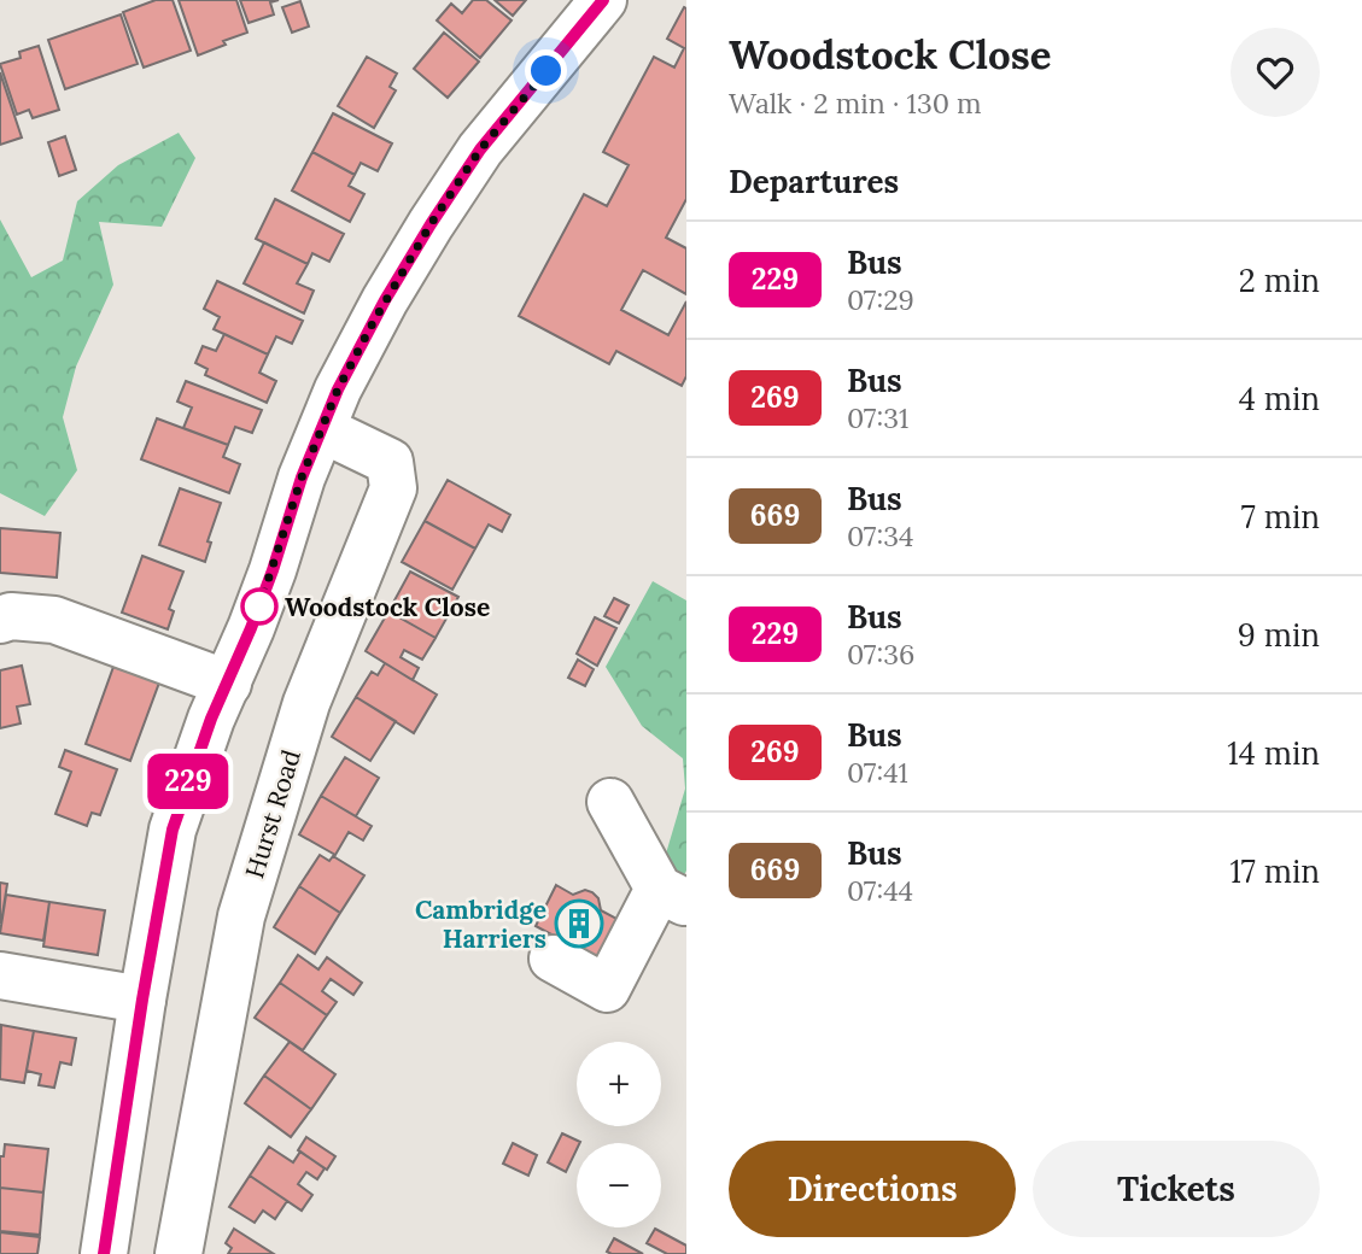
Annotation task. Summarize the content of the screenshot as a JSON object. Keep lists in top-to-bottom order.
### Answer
{
  "streets": {
    "main road": ["Hurst Road"]
  },
  "places": {
    "other": ["Woodstock Close"],
    "building": ["Cambridge Harriers"]
  },
  "lines": ["bus line 229"],
  "page": {
    "on_map": "229",
    "heading": [
      ["Woodstock Close", "Walk · 2 min · 130 m"],
      "Departures"
    ],
    "list": [
      {
        "mark": "229",
        "name": "Bus",
        "note": "07:29",
        "value": "2 min"
      },
      {
        "mark": "269",
        "name": "Bus",
        "note": "07:31",
        "value": "4 min"
      },
      {
        "mark": "669",
        "name": "Bus",
        "note": "07:34",
        "value": "7 min"
      },
      {
        "mark": "229",
        "name": "Bus",
        "note": "07:36",
        "value": "9 min"
      },
      {
        "mark": "269",
        "name": "Bus",
        "note": "07:41",
        "value": "14 min"
      },
      {
        "mark": "669",
        "name": "Bus",
        "note": "07:44",
        "value": "17 min"
      }
    ],
    "map_buttons": ["+", "−"],
    "buttons": ["Directions", "Tickets"]
  }
}
